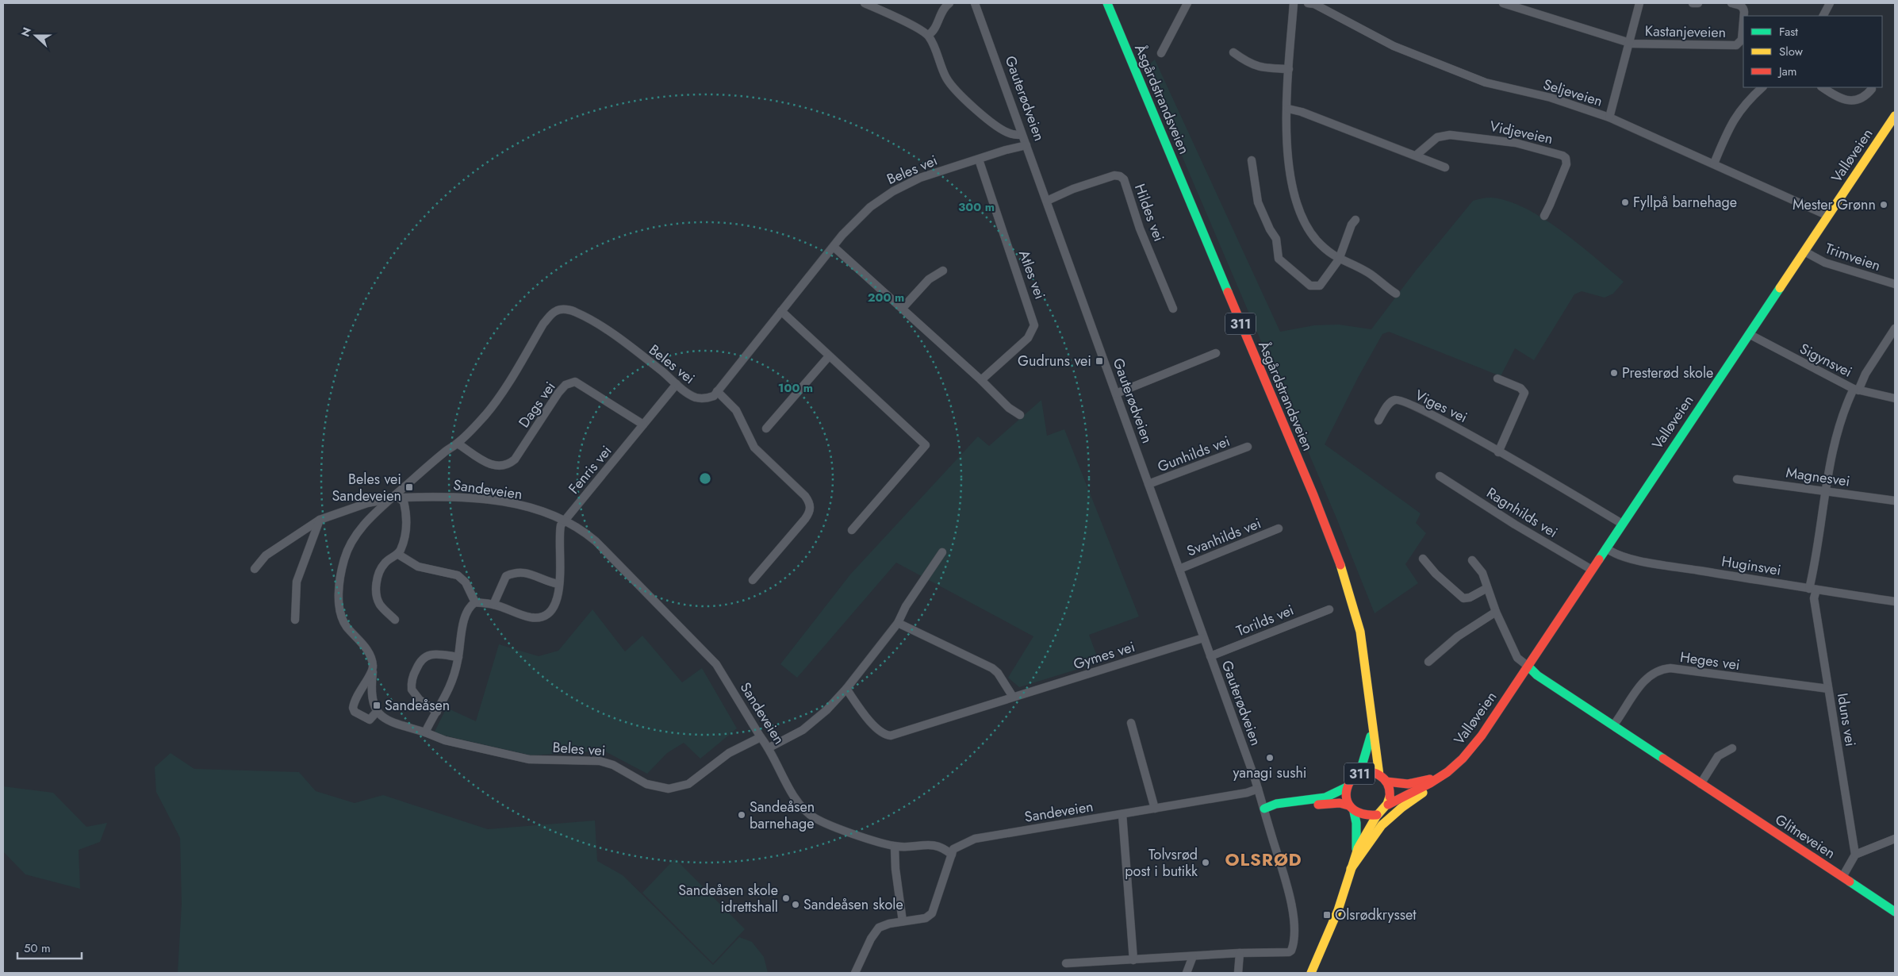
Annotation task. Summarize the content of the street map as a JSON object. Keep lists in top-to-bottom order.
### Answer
{
  "streets": {
    "main road": [
      "Åsgårdstrandsveien",
      "Valløveien",
      "311",
      "Glitneveien"
    ],
    "street": [
      "Kastanjeveien",
      "Seljeveien",
      "Gauterødveien",
      "Vidjeveien",
      "Beles vei",
      "Hildes vei",
      "Trimveien",
      "Atles vei",
      "Sigynsvei",
      "Dags vei",
      "Viges vei",
      "Gunhilds vei",
      "Fenris vei",
      "Magnesvei",
      "Sandeveien",
      "Ragnhilds vei",
      "Svanhilds vei",
      "Huginsvei",
      "Torilds vei",
      "Gymes vei",
      "Heges vei",
      "Iduns vei"
    ]
  },
  "crossings": [
    ["Kastanjeveien", "Seljeveien"],
    ["Seljeveien", "Valløveien"],
    ["Gauterødveien", "Beles vei"],
    ["Gauterødveien", "Hildes vei"],
    ["Gauterødveien", "Gunhilds vei"],
    ["Gauterødveien", "Sandeveien"],
    ["Gauterødveien", "Svanhilds vei"],
    ["Gauterødveien", "Torilds vei"],
    ["Gauterødveien", "Gymes vei"],
    ["Åsgårdstrandsveien", "Valløveien"],
    ["Åsgårdstrandsveien", "311"],
    ["Valløveien", "Trimveien"],
    ["Valløveien", "311"],
    ["Valløveien", "Sigynsvei"],
    ["Valløveien", "Viges vei"],
    ["Valløveien", "Ragnhilds vei"],
    ["Valløveien", "Huginsvei"],
    ["Valløveien", "Glitneveien"],
    ["Beles vei", "Atles vei"],
    ["Beles vei", "Dags vei"],
    ["Beles vei", "Fenris vei"],
    ["Beles vei", "Sandeveien"],
    ["Sigynsvei", "Iduns vei"],
    ["Dags vei", "Fenris vei"],
    ["Fenris vei", "Sandeveien"],
    ["Magnesvei", "Iduns vei"],
    ["Huginsvei", "Iduns vei"],
    ["Heges vei", "Iduns vei"],
    ["Heges vei", "Glitneveien"]
  ],
  "districts": ["OLSRØD"],
  "places": {
    "other": [
      "Fyllpå barnehage",
      "Mester Grønn",
      "Presterød skole",
      "yanagi sushi",
      "Sandeåsen barnehage",
      "Tolvsrød post i butikk",
      "Sandeåsen skole idrettshall",
      "Sandeåsen skole"
    ],
    "transit": [
      "Gudruns vei",
      "Beles vei Sandeveien",
      "Sandeåsen",
      "Olsrødkrysset"
    ]
  },
  "legend": ["Fast", "Slow", "Jam"],
  "scale_bar": "50 m",
  "north": "left",
  "rings": ["300 m", "200 m", "100 m"]
}
